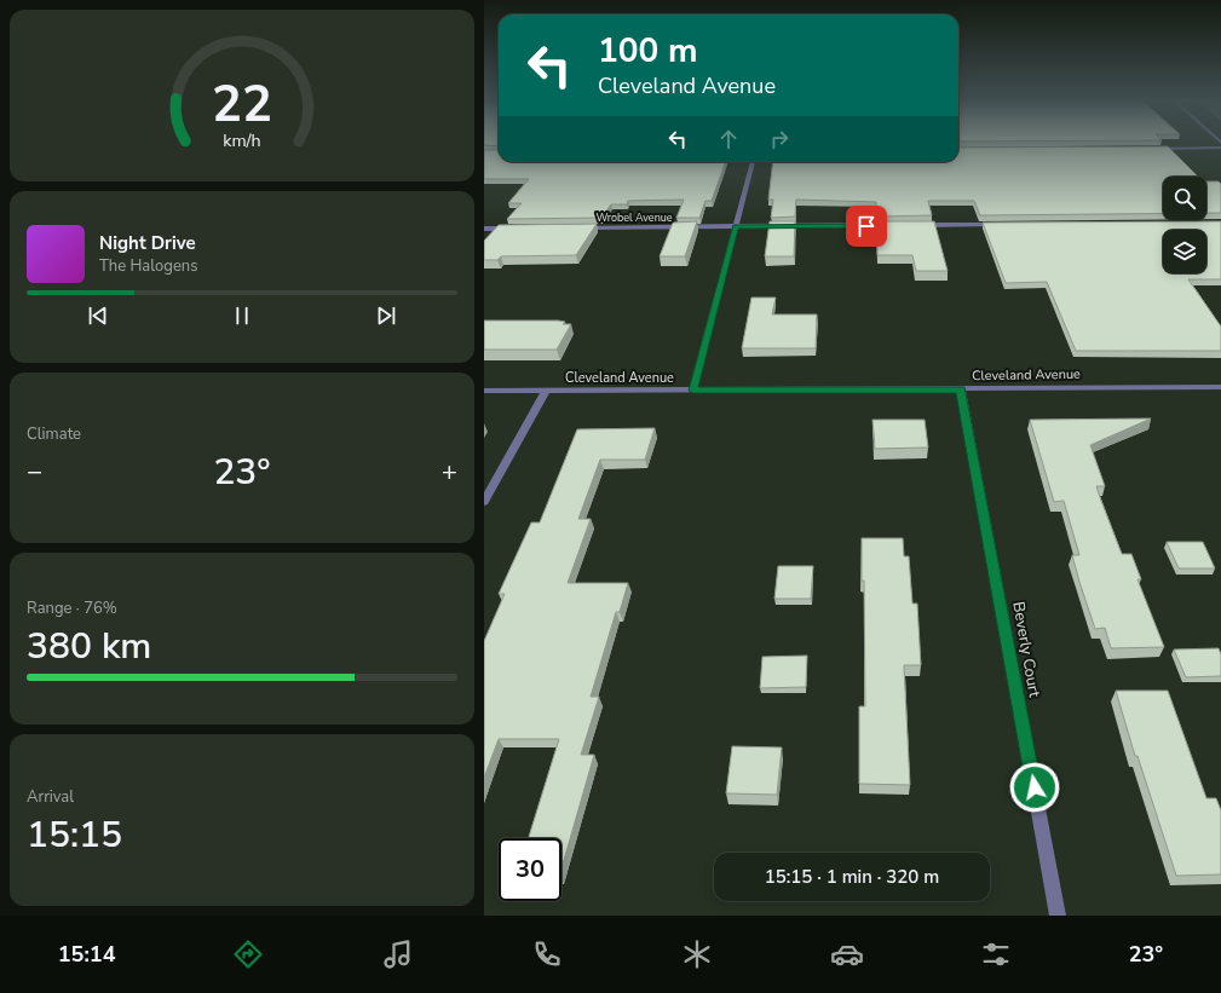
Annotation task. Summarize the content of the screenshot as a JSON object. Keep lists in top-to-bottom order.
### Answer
{
  "streets": {
    "street": ["Wrobel Avenue", "Cleveland Avenue", "Beverly Court"]
  },
  "crossings": [
    ["Cleveland Avenue", "Beverly Court"]
  ],
  "page": {
    "turn": ["100 m", "Cleveland Avenue"],
    "song": ["Night Drive", "The Halogens"],
    "tile": [
      "Climate",
      ["Range · 76%", "380 km"],
      ["Arrival", "15:15"]
    ],
    "heat": ["−", "23°", "+"],
    "limit": "30",
    "trip": "15:15 · 1 min · 320 m",
    "tabs": ["15:14", "23°"],
    "gauge": ["22", "km/h"]
  }
}
